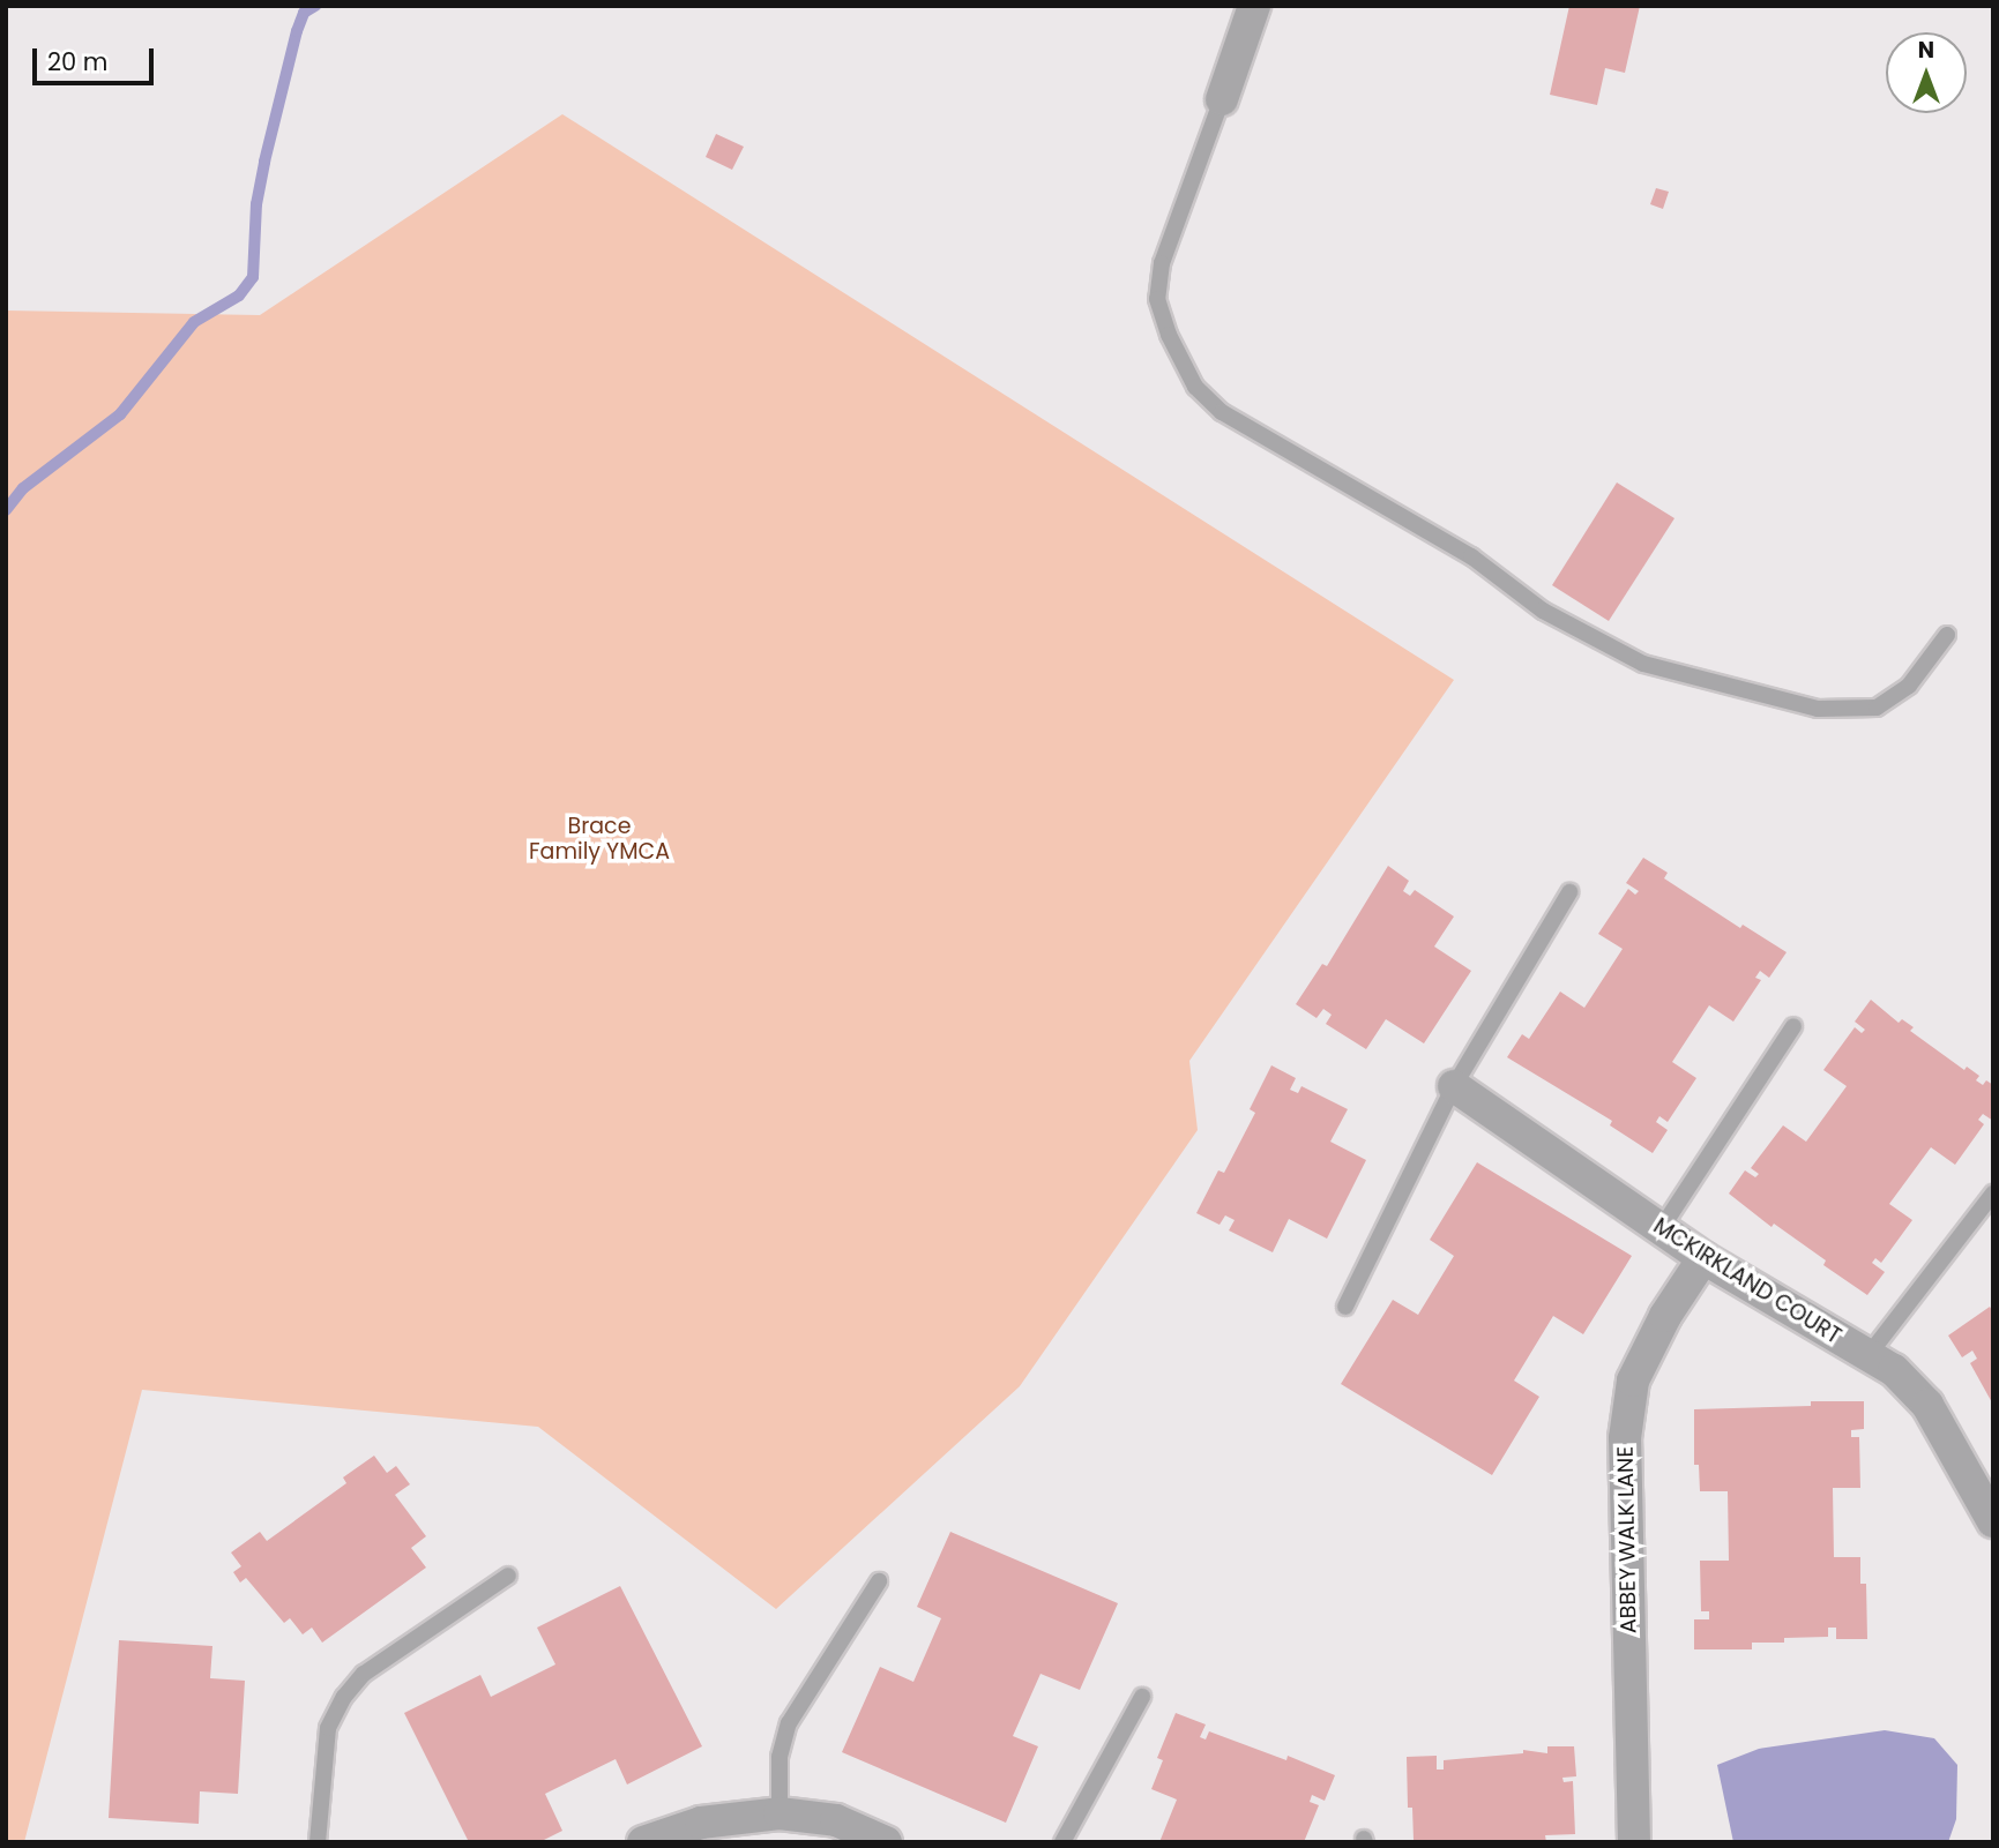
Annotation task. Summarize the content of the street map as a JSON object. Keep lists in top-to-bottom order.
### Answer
{
  "streets": {
    "street": ["MCKIRKLAND COURT", "ABBEY WALK LANE"]
  },
  "crossings": [
    ["MCKIRKLAND COURT", "ABBEY WALK LANE"]
  ],
  "parks": ["Brace Family YMCA"],
  "scale_bar": "20 m",
  "north": "top"
}
